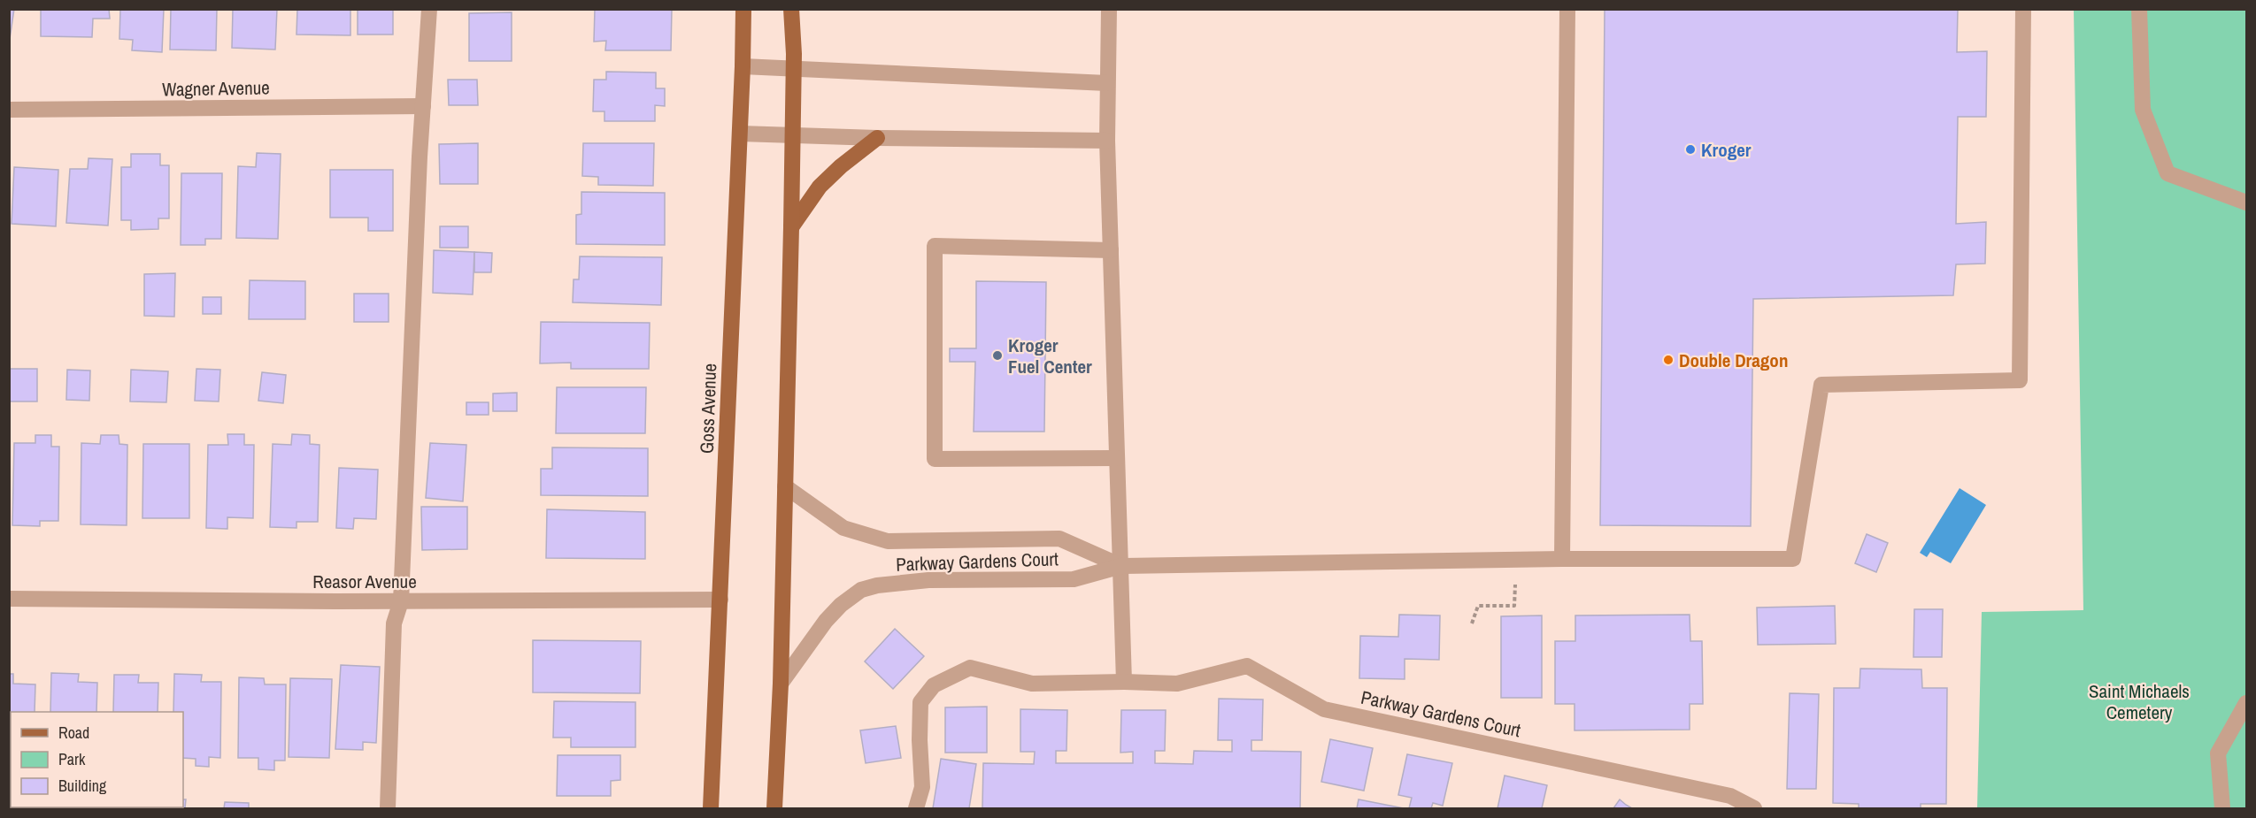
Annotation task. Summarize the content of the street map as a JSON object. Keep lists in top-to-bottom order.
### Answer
{
  "streets": {
    "main road": ["Goss Avenue"],
    "street": ["Wagner Avenue", "Parkway Gardens Court", "Reasor Avenue"]
  },
  "crossings": [
    ["Goss Avenue", "Reasor Avenue"]
  ],
  "parks": ["Saint Michaels Cemetery"],
  "places": ["Kroger", "Kroger Fuel Center", "Double Dragon"],
  "legend": ["Road", "Park", "Building"]
}
